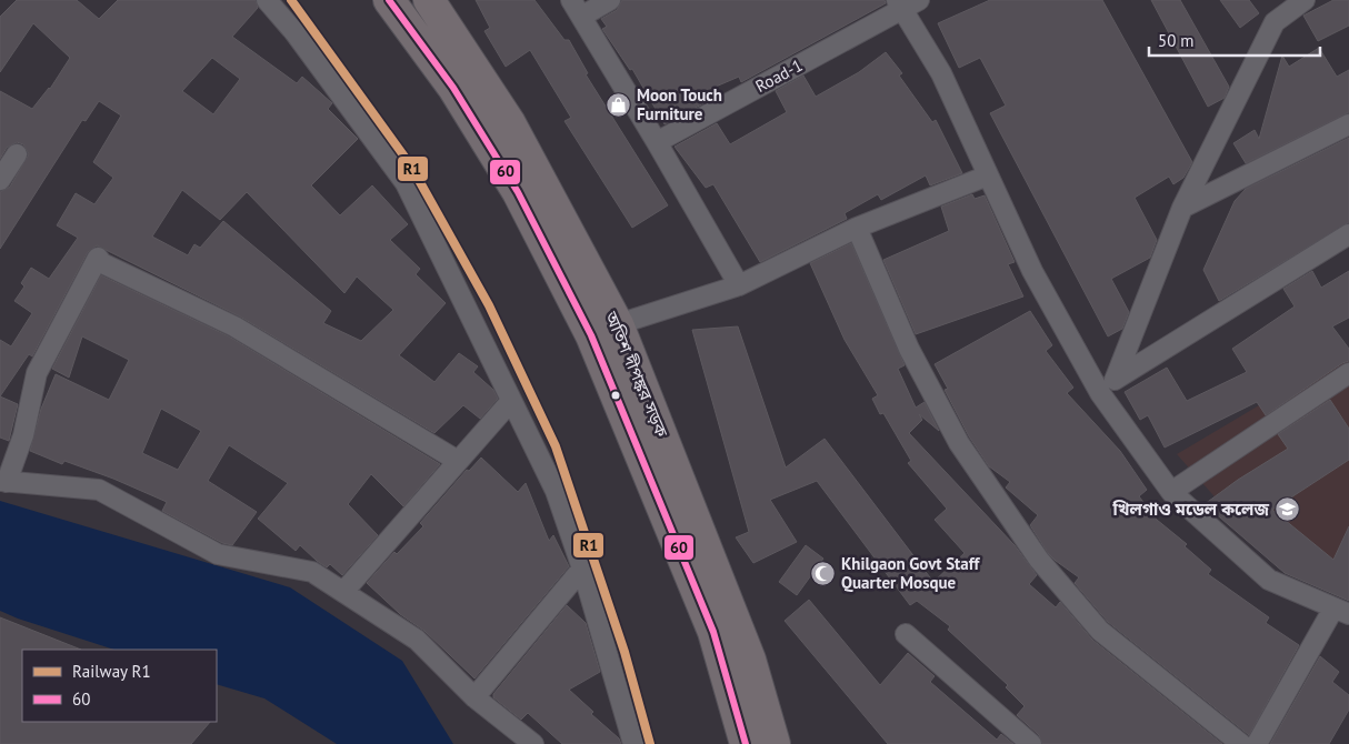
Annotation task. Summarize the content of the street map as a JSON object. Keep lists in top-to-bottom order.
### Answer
{
  "streets": {
    "main road": ["অতিশ দীপঙ্কর সড়ক"],
    "street": ["Road-1"]
  },
  "places": {
    "shop": ["Moon Touch Furniture"],
    "school or university": ["খিলগাও মডেল কলেজ"],
    "mosque": ["Khilgaon Govt Staff Quarter Mosque"]
  },
  "lines": ["rail line R1", "transit line 60"],
  "legend": ["Railway R1", "60"],
  "scale_bar": "50 m"
}
